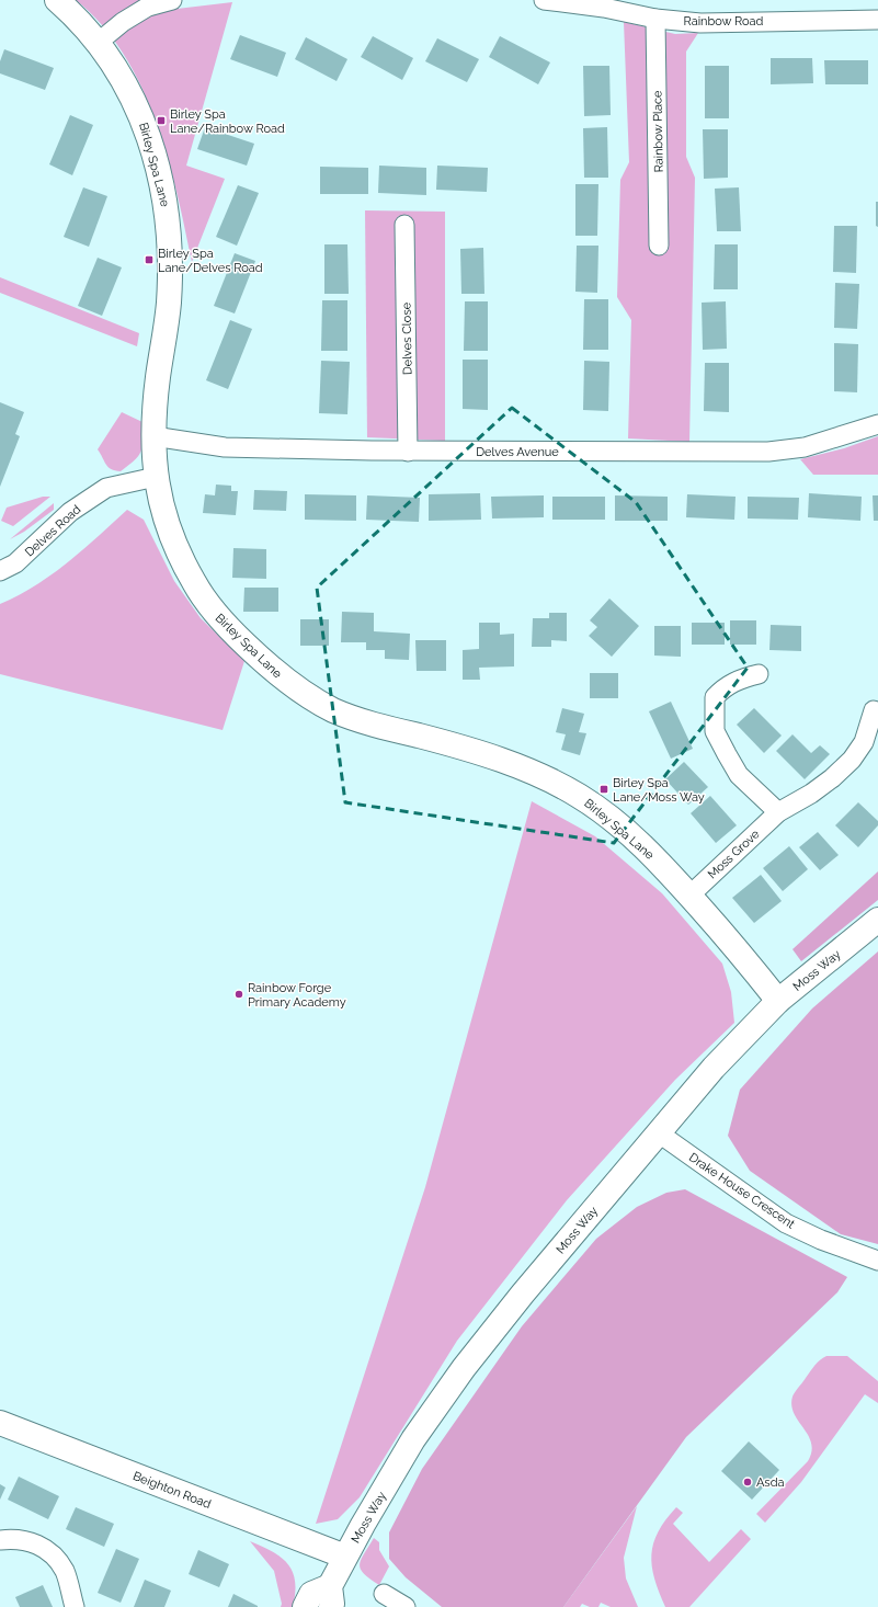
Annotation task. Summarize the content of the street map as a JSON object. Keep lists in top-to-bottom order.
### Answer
{
  "streets": {
    "street": [
      "Rainbow Road",
      "Rainbow Place",
      "Birley Spa Lane",
      "Delves Close",
      "Delves Avenue",
      "Delves Road",
      "Moss Grove",
      "Moss Way",
      "Drake House Crescent",
      "Beighton Road"
    ]
  },
  "crossings": [
    ["Rainbow Road", "Rainbow Place"],
    ["Birley Spa Lane", "Delves Avenue"],
    ["Birley Spa Lane", "Delves Road"],
    ["Birley Spa Lane", "Moss Grove"],
    ["Birley Spa Lane", "Moss Way"],
    ["Delves Close", "Delves Avenue"],
    ["Moss Way", "Drake House Crescent"],
    ["Moss Way", "Beighton Road"]
  ],
  "places": {
    "transit": ["Birley Spa Lane/Rainbow Road", "Birley Spa Lane/Delves Road", "Birley Spa Lane/Moss Way"],
    "other": ["Rainbow Forge Primary Academy", "Asda"]
  }
}
